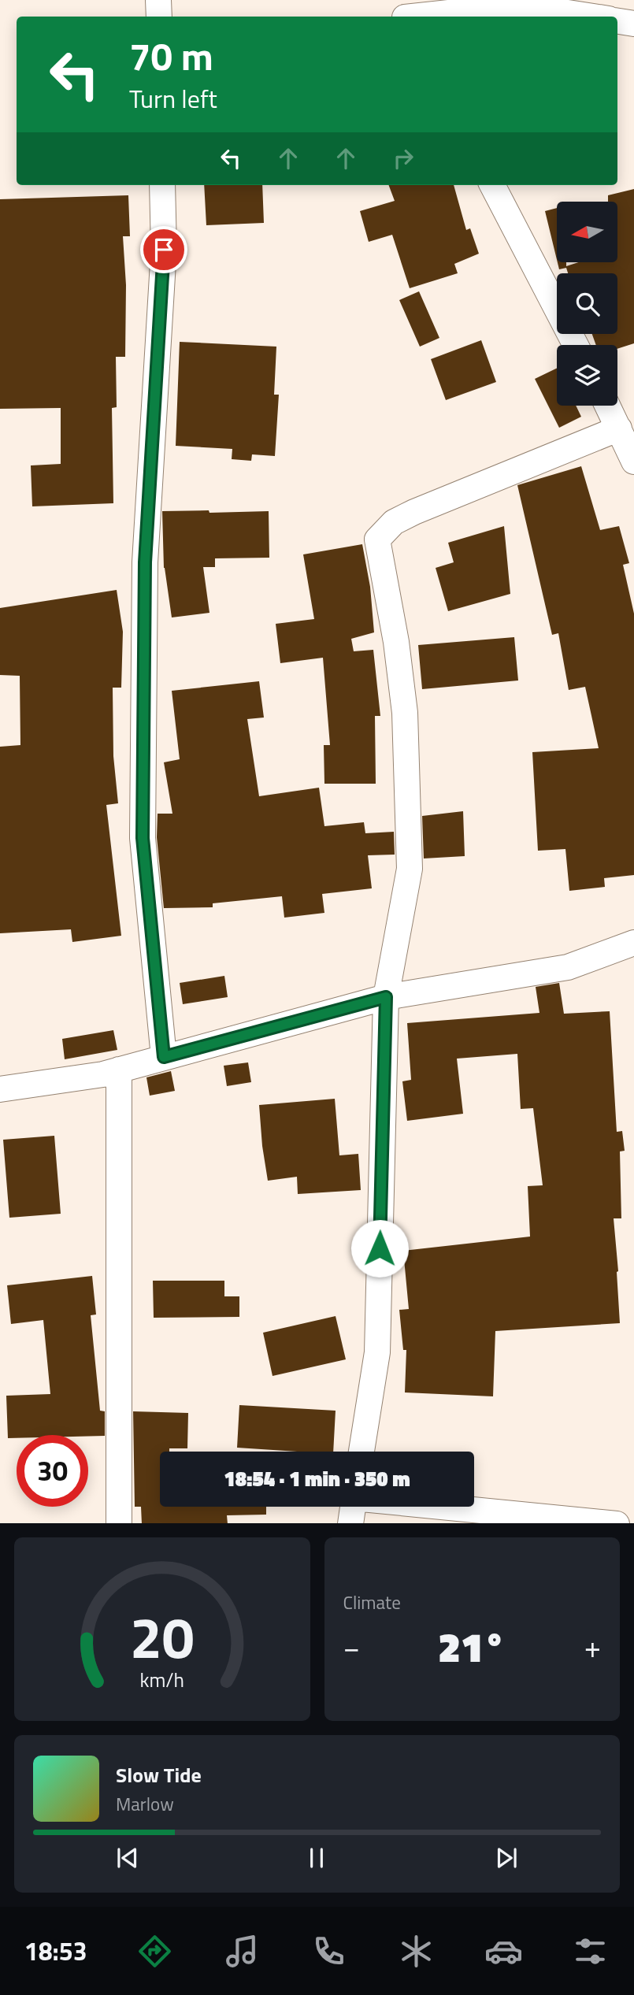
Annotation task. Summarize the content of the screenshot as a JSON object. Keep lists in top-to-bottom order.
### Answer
{
  "north": "left",
  "page": {
    "turn": ["70 m", "Turn left"],
    "limit": "30",
    "trip": "18:54 · 1 min · 350 m",
    "tile": "Climate",
    "heat": ["−", "21°", "+"],
    "song": ["Slow Tide", "Marlow"],
    "tabs": "18:53",
    "gauge": ["20", "km/h"]
  }
}
